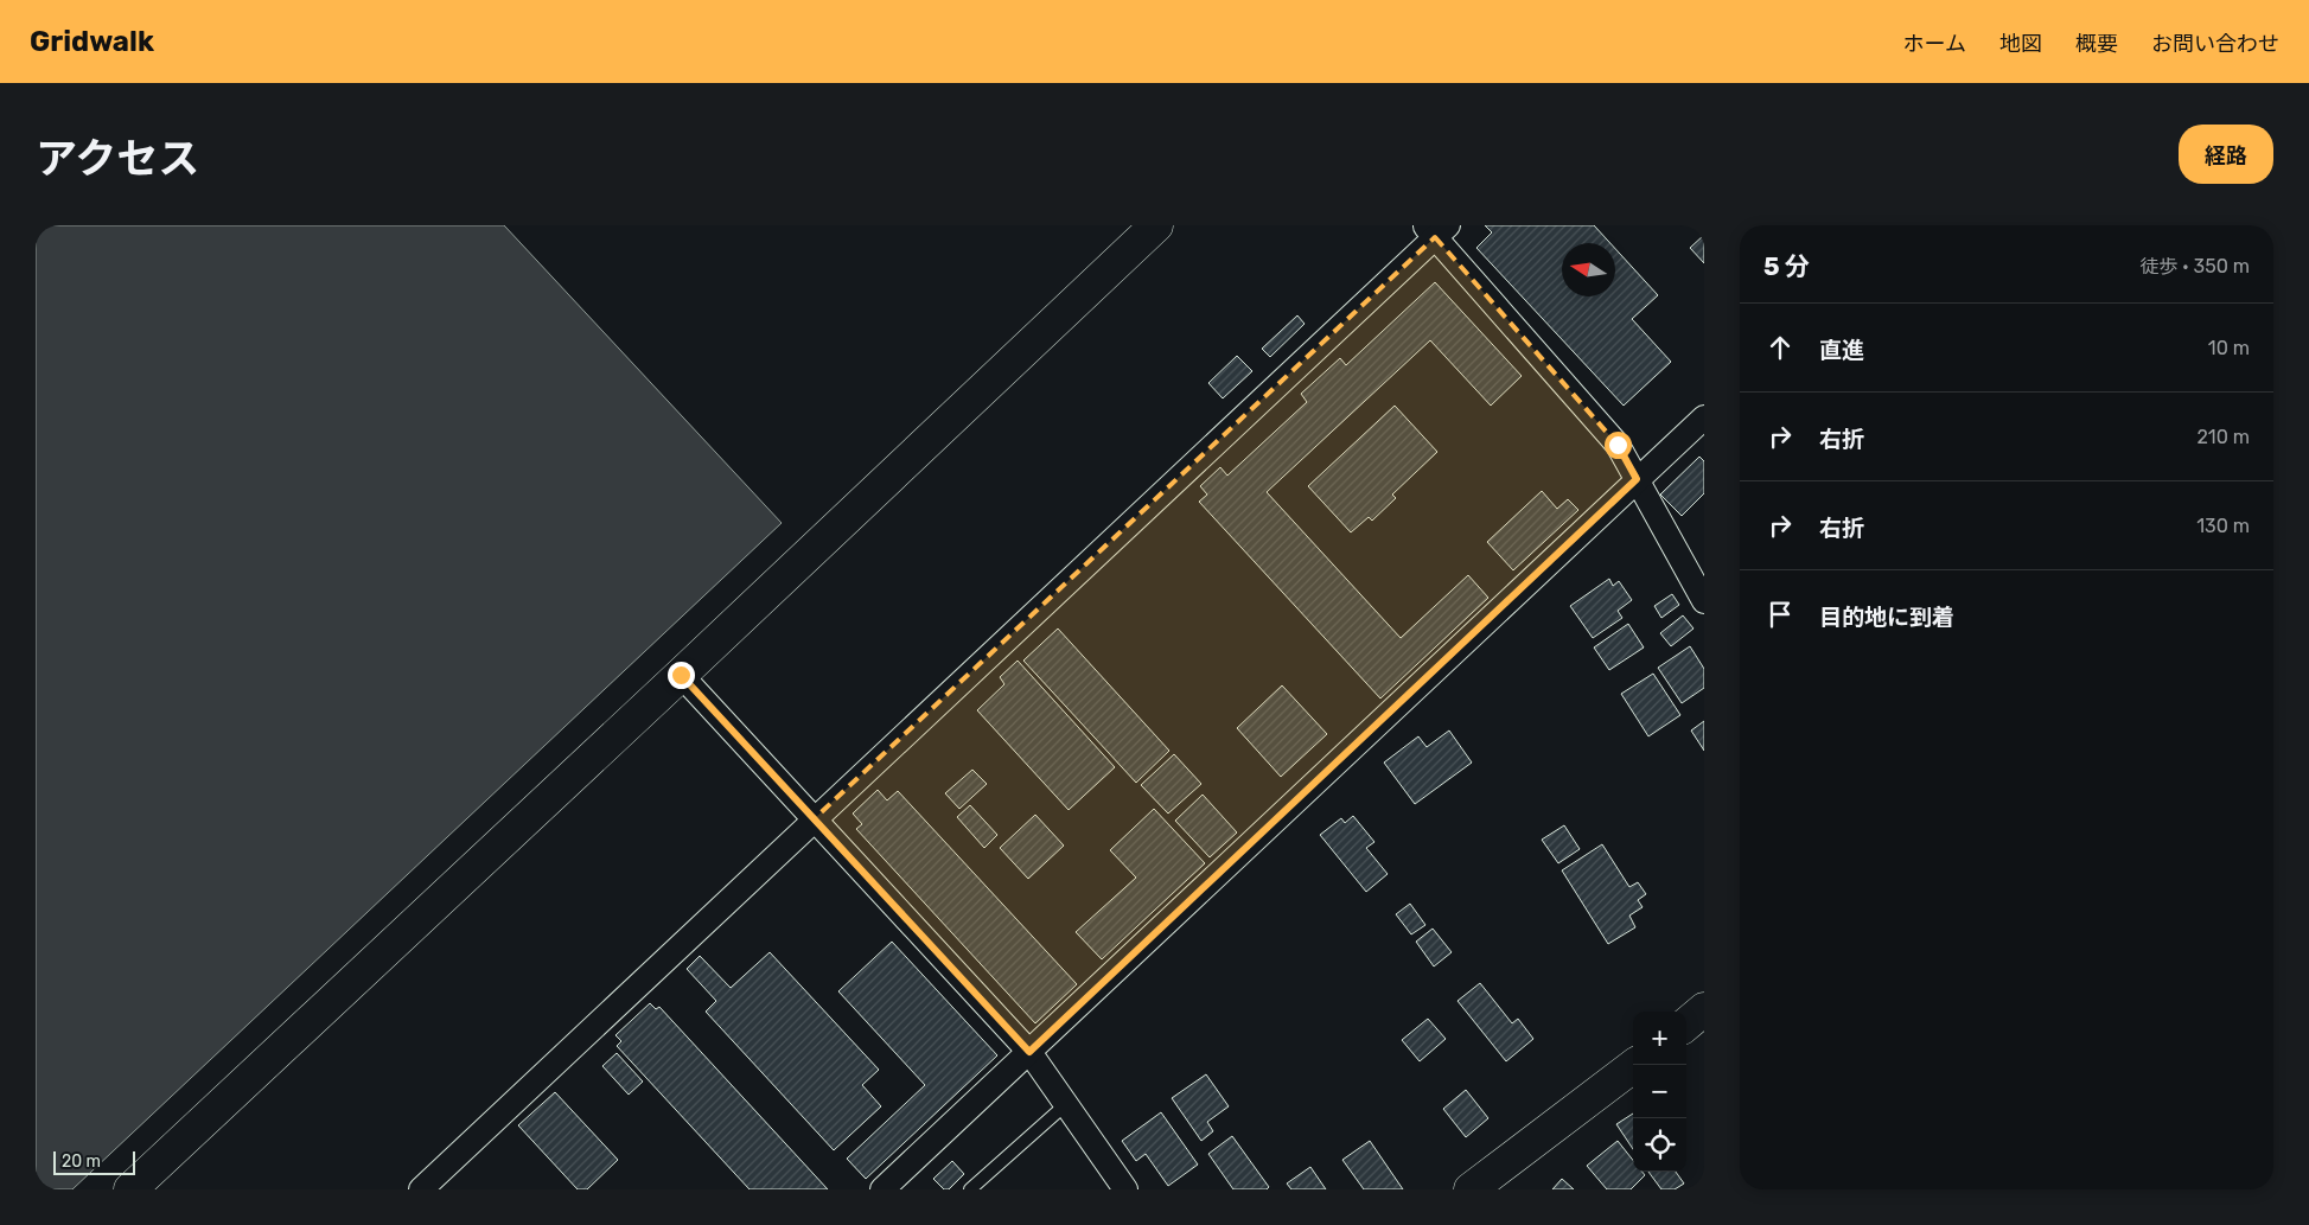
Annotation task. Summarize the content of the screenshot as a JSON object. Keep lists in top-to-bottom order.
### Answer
{
  "scale_bar": "20 m",
  "north": "left",
  "page": {
    "header": "Gridwalk",
    "nav": [
      "ホーム",
      "地図",
      "概要",
      "お問い合わせ"
    ],
    "title": "アクセス",
    "buttons": "経路",
    "heading": ["5 分", "徒歩 · 350 m"],
    "list": [
      ["直進", "10 m"],
      ["右折", "210 m"],
      ["右折", "130 m"],
      "目的地に到着"
    ],
    "map_buttons": ["+", "−"],
    "scale": "20 m"
  }
}
